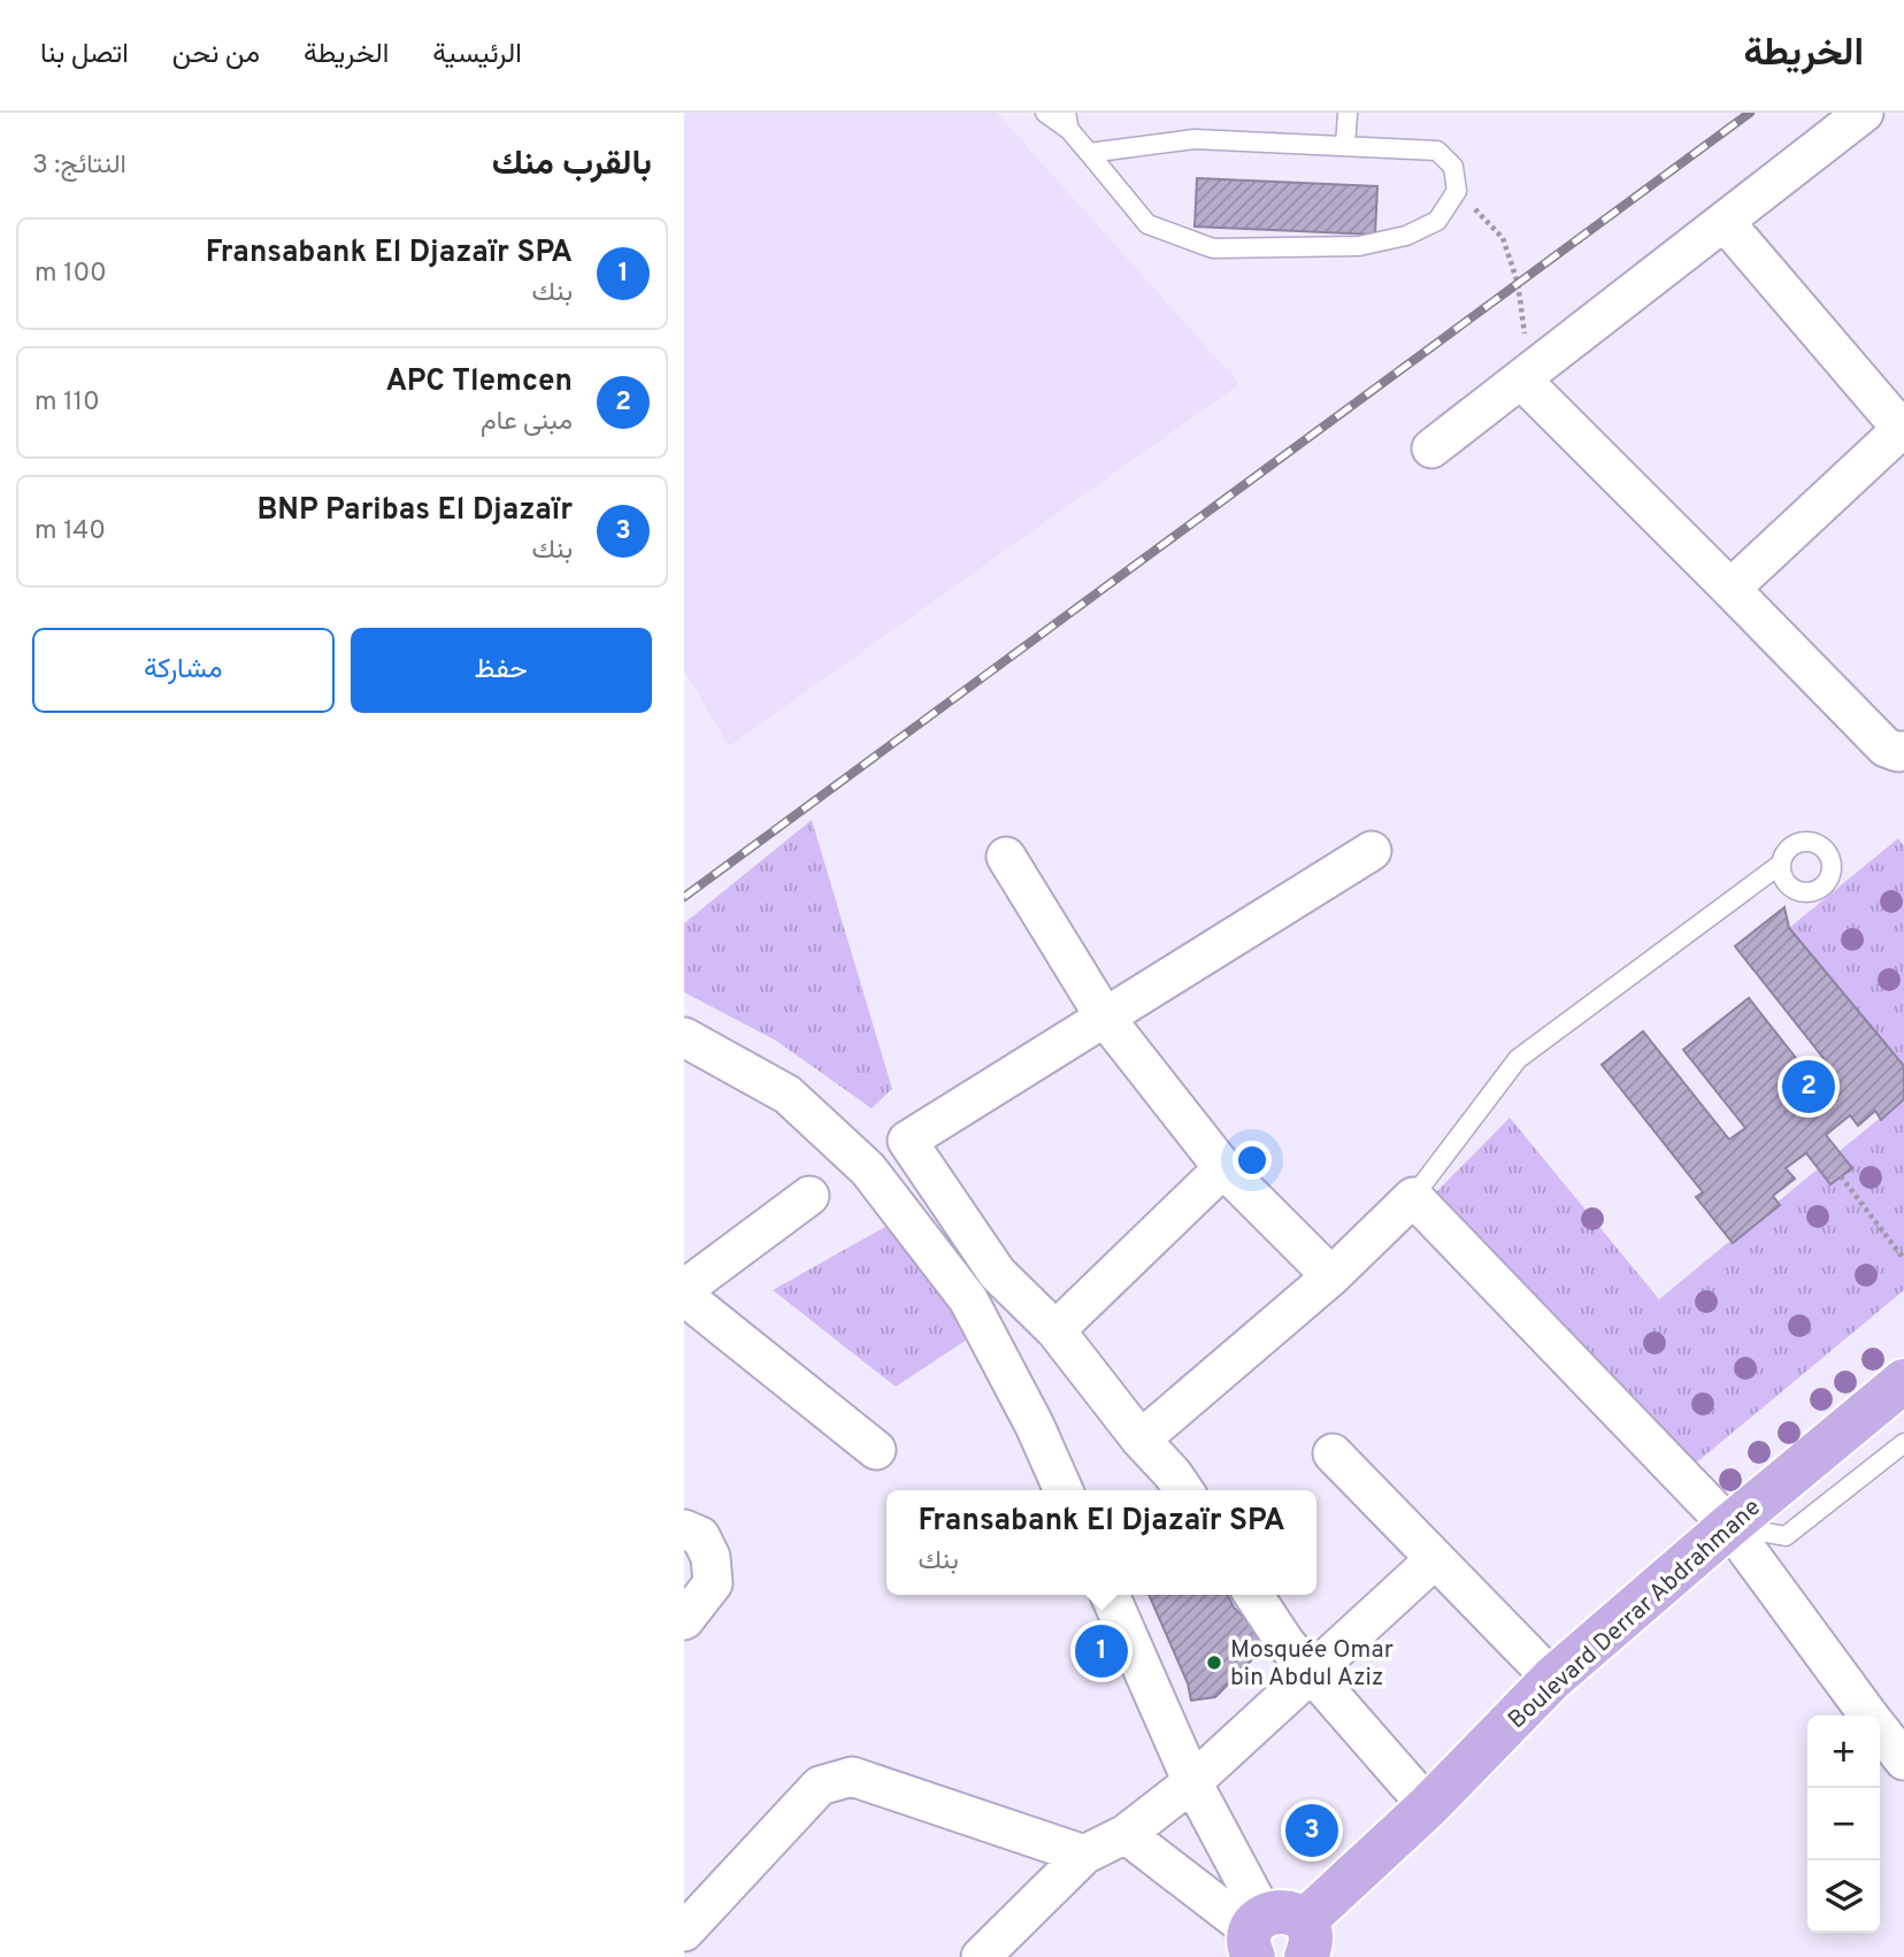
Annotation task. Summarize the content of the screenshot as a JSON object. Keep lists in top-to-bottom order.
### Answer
{
  "streets": {
    "main road": ["Boulevard Derrar Abdrahmane"]
  },
  "places": ["Mosquée Omar bin Abdul Aziz"],
  "page": {
    "header": "الخريطة",
    "nav": [
      "الرئيسية",
      "الخريطة",
      "من نحن",
      "اتصل بنا"
    ],
    "heading": ["بالقرب منك", "النتائج: 3"],
    "list": [
      {
        "mark": "1",
        "name": "Fransabank El Djazaïr SPA",
        "note": "بنك",
        "value": "100 m"
      },
      {
        "mark": "2",
        "name": "APC Tlemcen",
        "note": "مبنى عام",
        "value": "110 m"
      },
      {
        "mark": "3",
        "name": "BNP Paribas El Djazaïr",
        "note": "بنك",
        "value": "140 m"
      }
    ],
    "buttons": ["حفظ", "مشاركة"],
    "pins": ["2", "1", "3"],
    "popup": ["Fransabank El Djazaïr SPA", "بنك"],
    "map_buttons": ["+", "−"]
  }
}
